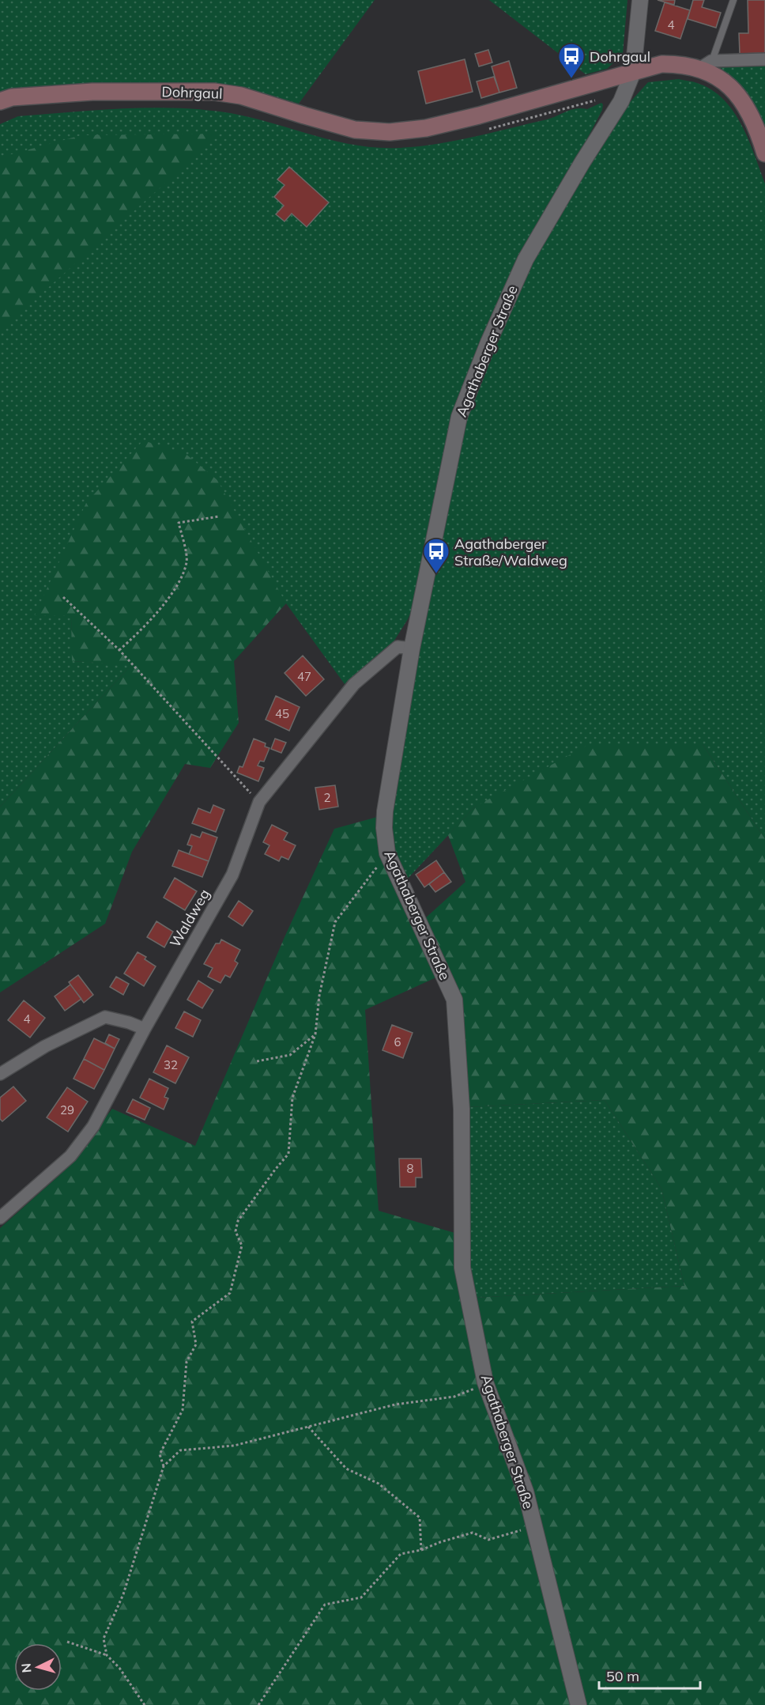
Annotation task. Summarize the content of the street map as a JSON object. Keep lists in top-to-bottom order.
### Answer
{
  "streets": {
    "main road": ["Dohrgaul"],
    "street": ["Agathaberger Straße", "Waldweg"]
  },
  "crossings": [
    ["Dohrgaul", "Agathaberger Straße"],
    ["Agathaberger Straße", "Waldweg"]
  ],
  "places": {
    "bus stop": ["Dohrgaul", "Agathaberger Straße/Waldweg"]
  },
  "house_numbers": [
    "4",
    "47",
    "45",
    "2",
    "4",
    "6",
    "32",
    "29",
    "8"
  ],
  "scale_bar": "50 m",
  "north": "left"
}
